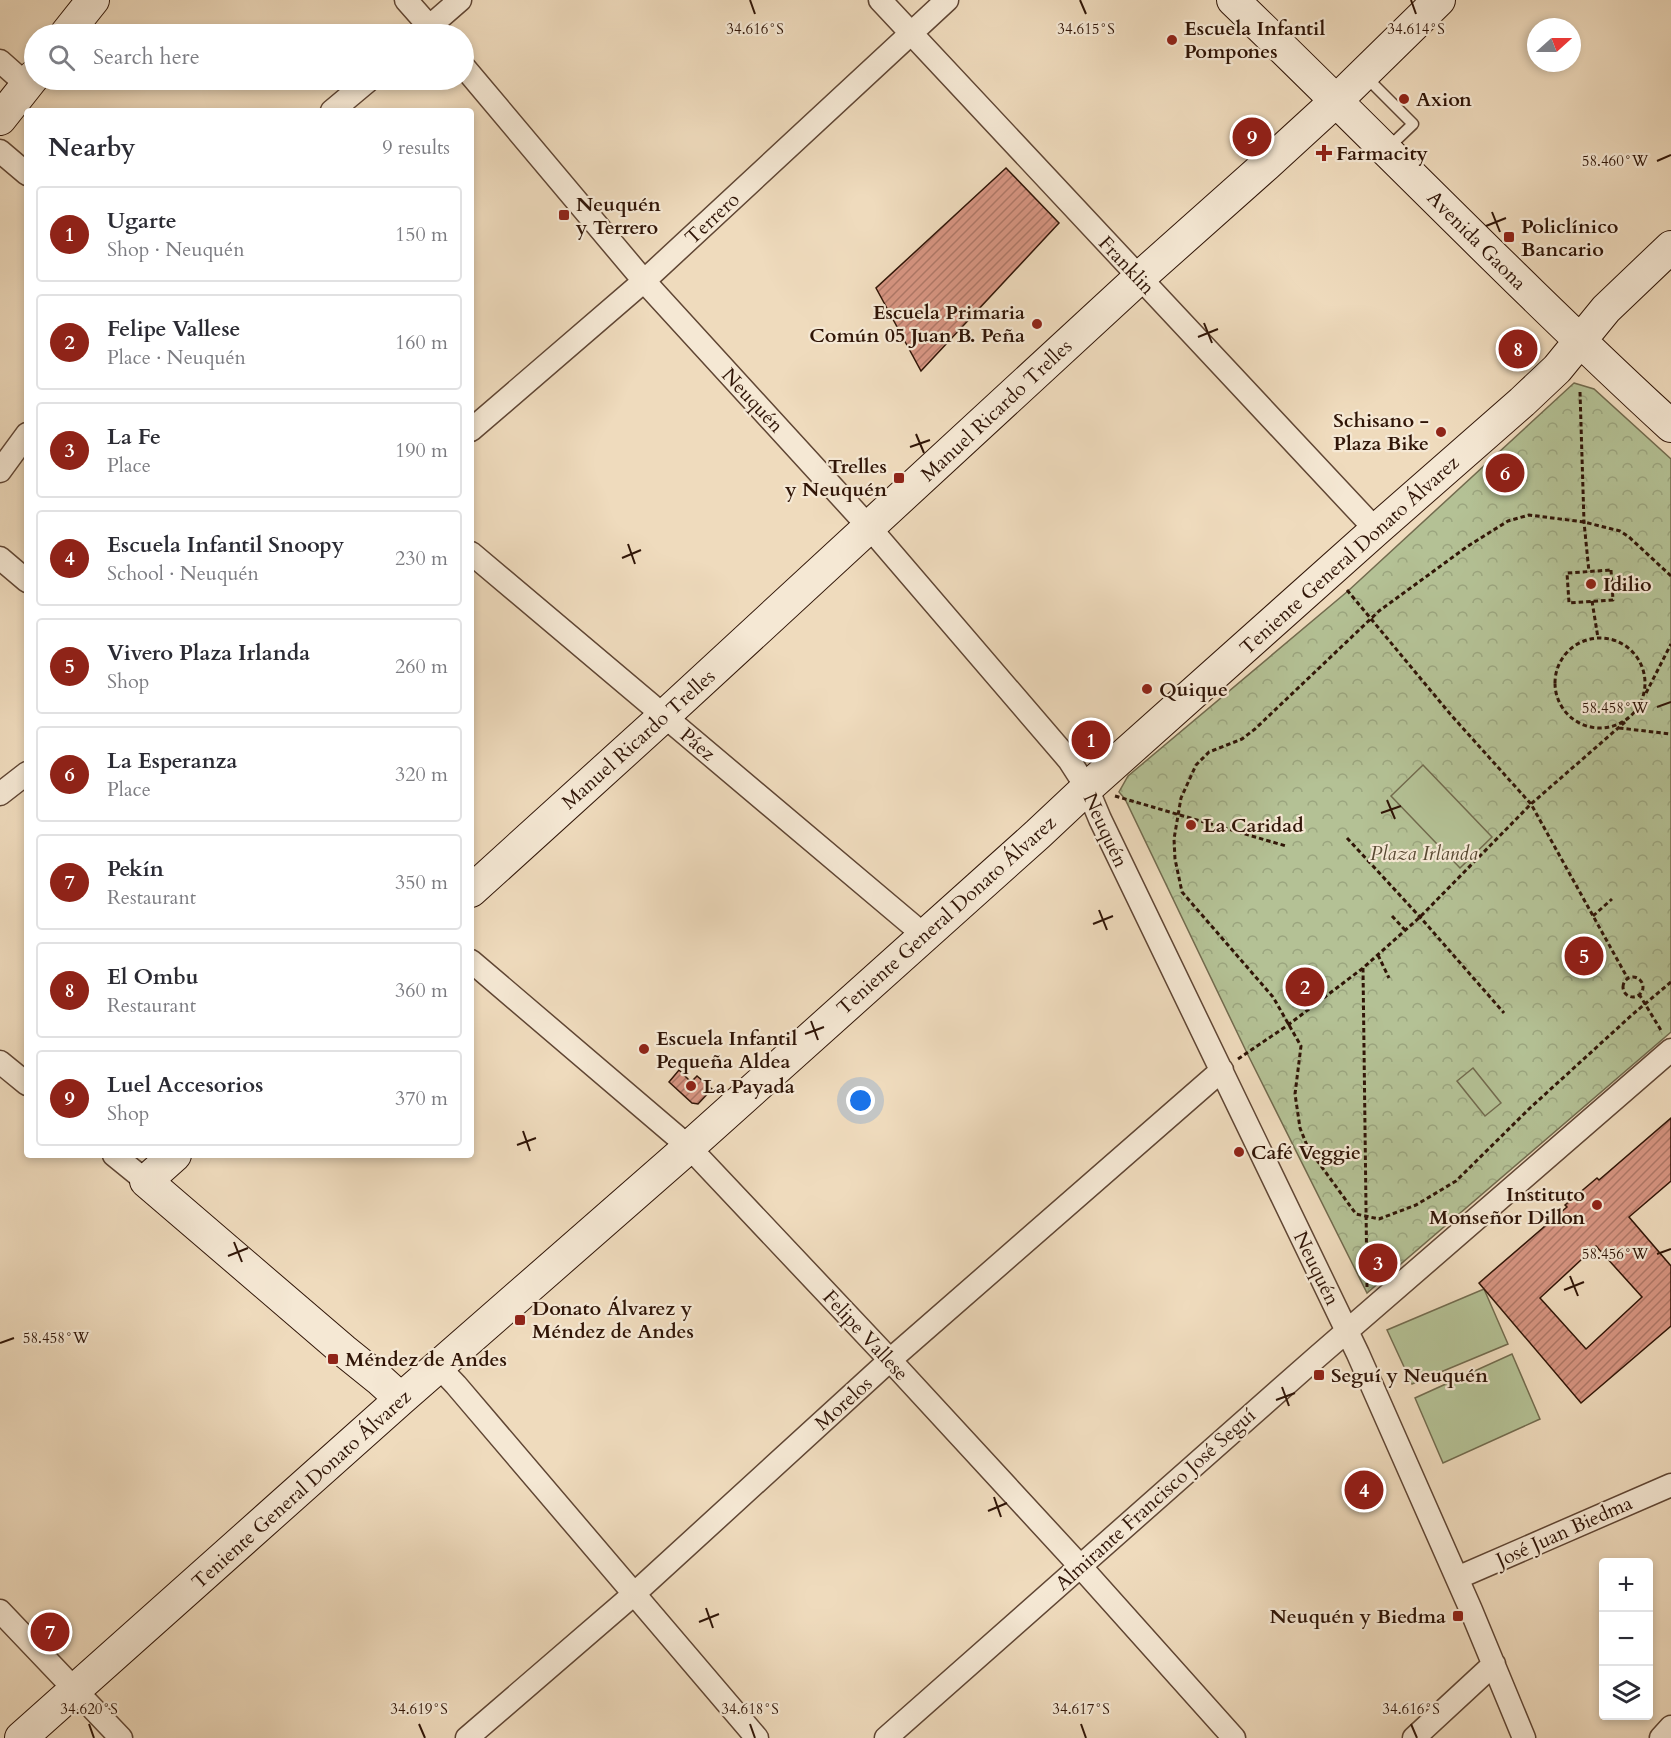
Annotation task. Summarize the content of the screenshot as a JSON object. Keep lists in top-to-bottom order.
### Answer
{
  "streets": {
    "street": [
      "Terrero",
      "Avenida Gaona",
      "Franklin",
      "Neuquén",
      "Manuel Ricardo Trelles",
      "Teniente General Donato Álvarez",
      "Páez",
      "Felipe Vallese",
      "Morelos",
      "Almirante Francisco José Seguí",
      "José Juan Biedma"
    ]
  },
  "crossings": [
    ["Terrero", "Franklin"],
    ["Terrero", "Neuquén"],
    ["Avenida Gaona", "Manuel Ricardo Trelles"],
    ["Avenida Gaona", "Teniente General Donato Álvarez"],
    ["Franklin", "Manuel Ricardo Trelles"],
    ["Franklin", "Teniente General Donato Álvarez"],
    ["Neuquén", "Manuel Ricardo Trelles"],
    ["Neuquén", "Teniente General Donato Álvarez"],
    ["Neuquén", "Morelos"],
    ["Neuquén", "Almirante Francisco José Seguí"],
    ["Neuquén", "José Juan Biedma"],
    ["Manuel Ricardo Trelles", "Páez"],
    ["Teniente General Donato Álvarez", "Páez"],
    ["Teniente General Donato Álvarez", "Felipe Vallese"],
    ["Felipe Vallese", "Morelos"],
    ["Felipe Vallese", "Almirante Francisco José Seguí"]
  ],
  "parks": ["Plaza Irlanda"],
  "places": {
    "other": [
      "Escuela Infantil Pompones",
      "Axion",
      "Escuela Primaria Común 05 Juan B. Peña",
      "Schisano - Plaza Bike",
      "Idilio",
      "Quique",
      "La Caridad",
      "Escuela Infantil Pequeña Aldea",
      "La Payada",
      "Café Veggie",
      "Instituto Monseñor Dillon"
    ],
    "health": ["Farmacity"],
    "transit": [
      "Neuquén y Terrero",
      "Policlínico Bancario",
      "Trelles y Neuquén",
      "Donato Álvarez y Méndez de Andes",
      "Méndez de Andes",
      "Seguí y Neuquén",
      "Neuquén y Biedma"
    ]
  },
  "north": "right",
  "page": {
    "search": "Search here",
    "heading": ["Nearby", "9 results"],
    "pins": [
      "9",
      "8",
      "6",
      "1",
      "5",
      "2",
      "3",
      "4",
      "7"
    ],
    "list": [
      {
        "mark": "1",
        "name": "Ugarte",
        "note": "Shop · Neuquén",
        "value": "150 m"
      },
      {
        "mark": "2",
        "name": "Felipe Vallese",
        "note": "Place · Neuquén",
        "value": "160 m"
      },
      {
        "mark": "3",
        "name": "La Fe",
        "note": "Place",
        "value": "190 m"
      },
      {
        "mark": "4",
        "name": "Escuela Infantil Snoopy",
        "note": "School · Neuquén",
        "value": "230 m"
      },
      {
        "mark": "5",
        "name": "Vivero Plaza Irlanda",
        "note": "Shop",
        "value": "260 m"
      },
      {
        "mark": "6",
        "name": "La Esperanza",
        "note": "Place",
        "value": "320 m"
      },
      {
        "mark": "7",
        "name": "Pekín",
        "note": "Restaurant",
        "value": "350 m"
      },
      {
        "mark": "8",
        "name": "El Ombu",
        "note": "Restaurant",
        "value": "360 m"
      },
      {
        "mark": "9",
        "name": "Luel Accesorios",
        "note": "Shop",
        "value": "370 m"
      }
    ],
    "map_buttons": ["+", "−"]
  },
  "coordinates": [
    "34.616°S",
    "34.615°S",
    "34.614°S",
    "58.460°W",
    "58.458°W",
    "58.456°W",
    "34.620°S",
    "34.619°S",
    "34.618°S",
    "34.617°S"
  ]
}
